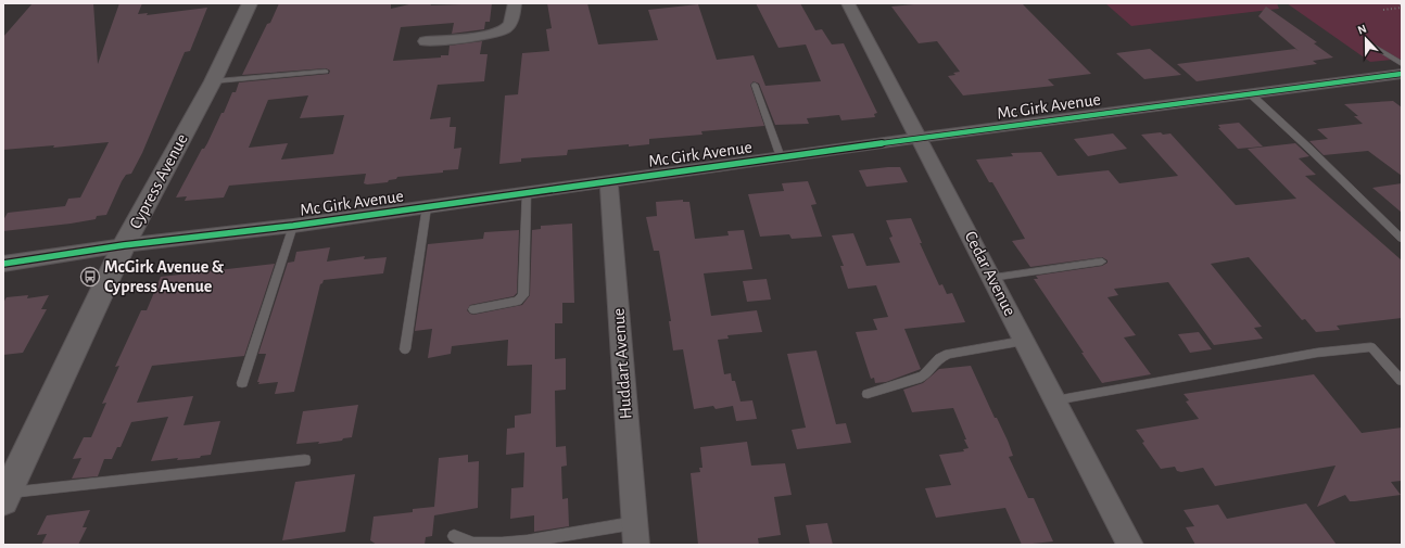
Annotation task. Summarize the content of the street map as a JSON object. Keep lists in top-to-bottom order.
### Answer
{
  "streets": {
    "street": [
      "Mc Girk Avenue",
      "Cypress Avenue",
      "Cedar Avenue",
      "Huddart Avenue"
    ]
  },
  "crossings": [
    ["Mc Girk Avenue", "Cypress Avenue"],
    ["Mc Girk Avenue", "Cedar Avenue"],
    ["Mc Girk Avenue", "Huddart Avenue"]
  ],
  "places": {
    "bus stop": ["McGirk Avenue & Cypress Avenue"]
  },
  "north": "top"
}
